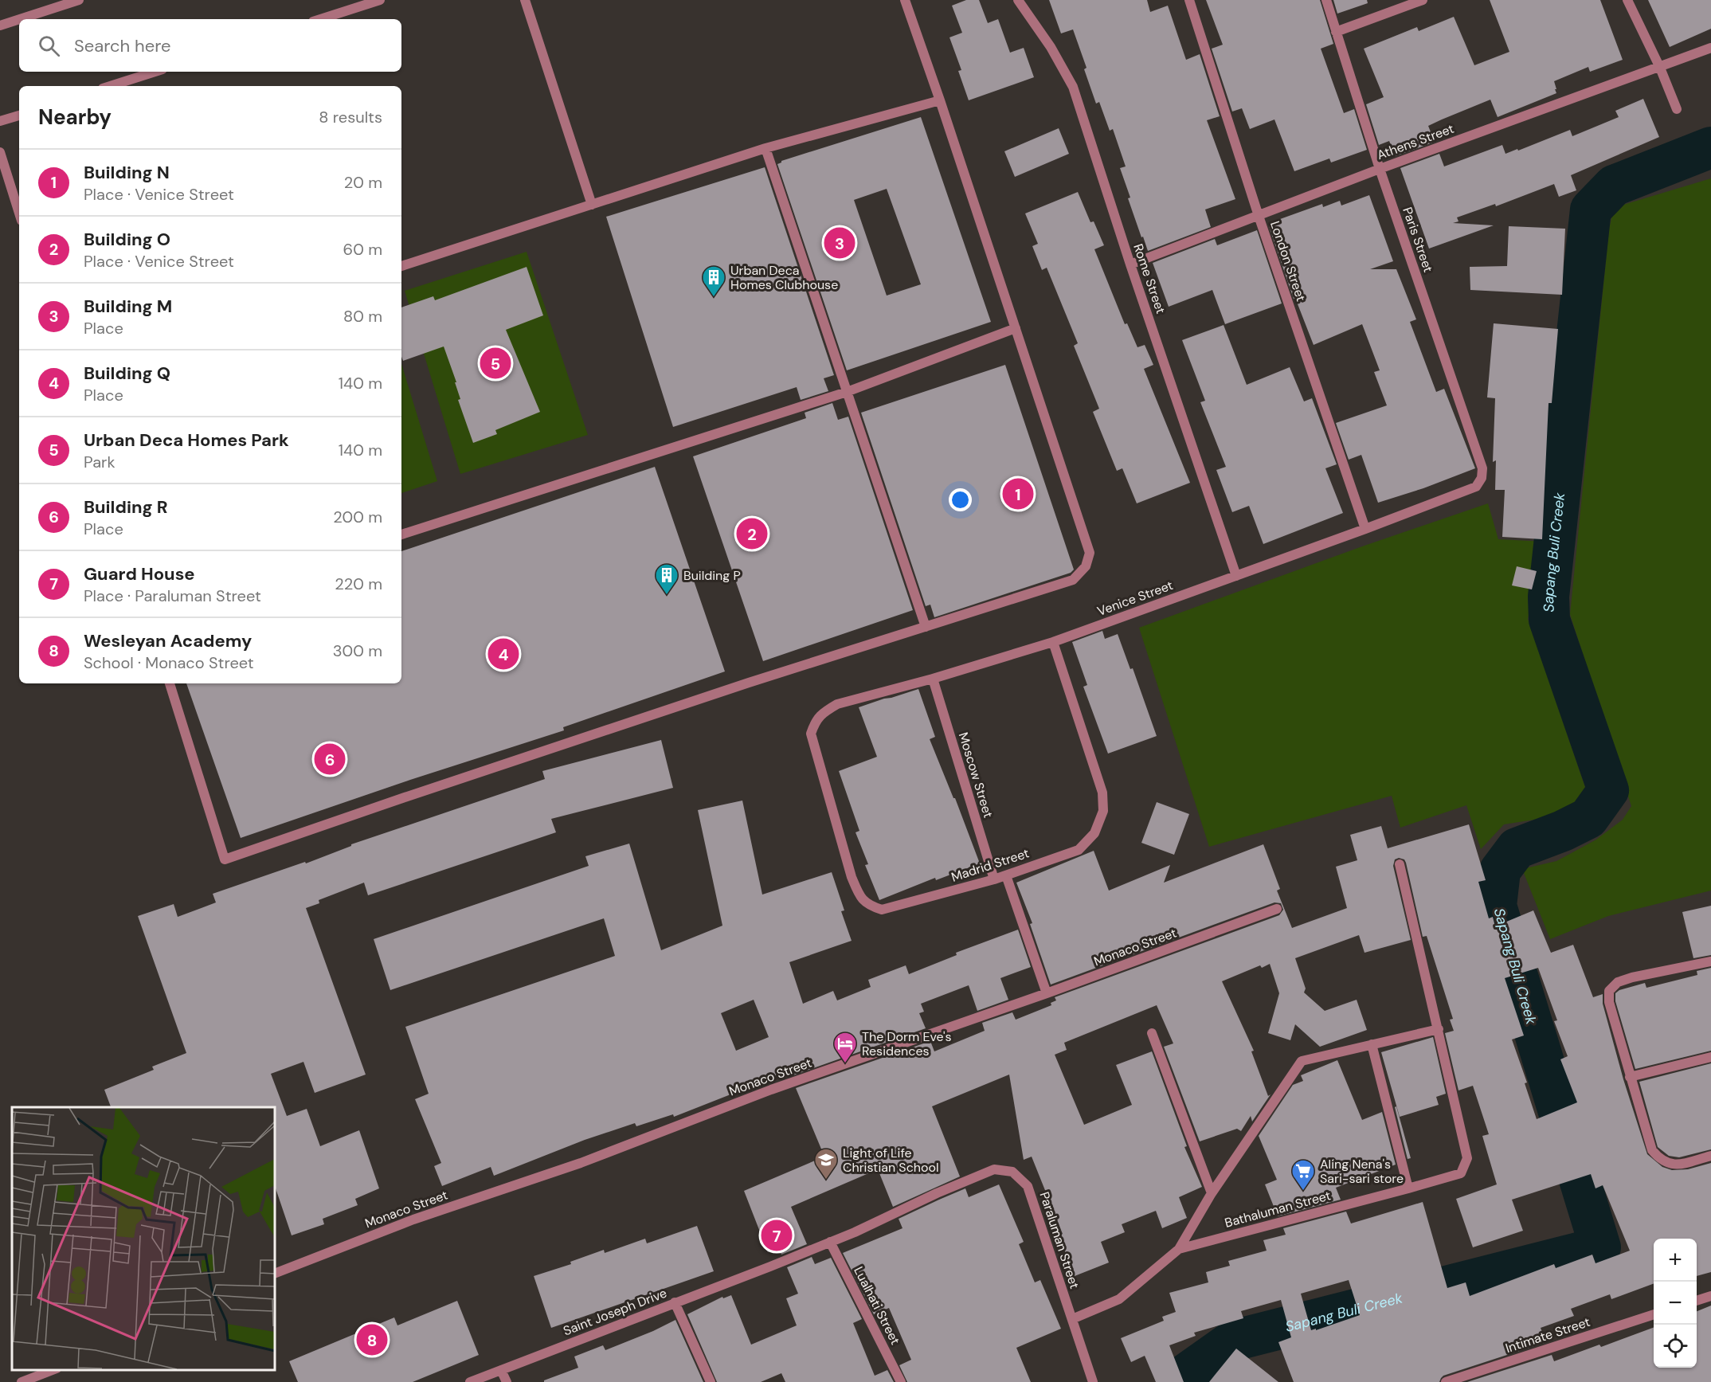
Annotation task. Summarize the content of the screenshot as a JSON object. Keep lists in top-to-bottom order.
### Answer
{
  "streets": {
    "street": [
      "Athens Street",
      "Paris Street",
      "London Street",
      "Rome Street",
      "Venice Street",
      "Moscow Street",
      "Madrid Street",
      "Monaco Street",
      "Bathaluman Street",
      "Paraluman Street",
      "Lualhati Street",
      "Saint Joseph Drive",
      "Intimate Street"
    ]
  },
  "crossings": [
    ["Athens Street", "Paris Street"],
    ["Athens Street", "London Street"],
    ["Athens Street", "Rome Street"],
    ["Paris Street", "Venice Street"],
    ["London Street", "Venice Street"],
    ["Rome Street", "Venice Street"],
    ["Venice Street", "Moscow Street"],
    ["Venice Street", "Madrid Street"],
    ["Moscow Street", "Madrid Street"],
    ["Bathaluman Street", "Paraluman Street"],
    ["Paraluman Street", "Lualhati Street"],
    ["Paraluman Street", "Saint Joseph Drive"]
  ],
  "water": ["Sapang Buli Creek"],
  "places": {
    "building": ["Urban Deca Homes Clubhouse", "Building P"],
    "hotel": ["The Dorm Eve's Residences"],
    "school or university": ["Light of Life Christian School"],
    "supermarket": ["Aling Nena's Sari-sari store"]
  },
  "page": {
    "search": "Search here",
    "heading": ["Nearby", "8 results"],
    "list": [
      {
        "mark": "1",
        "name": "Building N",
        "note": "Place · Venice Street",
        "value": "20 m"
      },
      {
        "mark": "2",
        "name": "Building O",
        "note": "Place · Venice Street",
        "value": "60 m"
      },
      {
        "mark": "3",
        "name": "Building M",
        "note": "Place",
        "value": "80 m"
      },
      {
        "mark": "4",
        "name": "Building Q",
        "note": "Place",
        "value": "140 m"
      },
      {
        "mark": "5",
        "name": "Urban Deca Homes Park",
        "note": "Park",
        "value": "140 m"
      },
      {
        "mark": "6",
        "name": "Building R",
        "note": "Place",
        "value": "200 m"
      },
      {
        "mark": "7",
        "name": "Guard House",
        "note": "Place · Paraluman Street",
        "value": "220 m"
      },
      {
        "mark": "8",
        "name": "Wesleyan Academy",
        "note": "School · Monaco Street",
        "value": "300 m"
      }
    ],
    "pins": [
      "3",
      "5",
      "1",
      "2",
      "4",
      "6",
      "7",
      "8"
    ],
    "map_buttons": ["+", "−"]
  }
}
